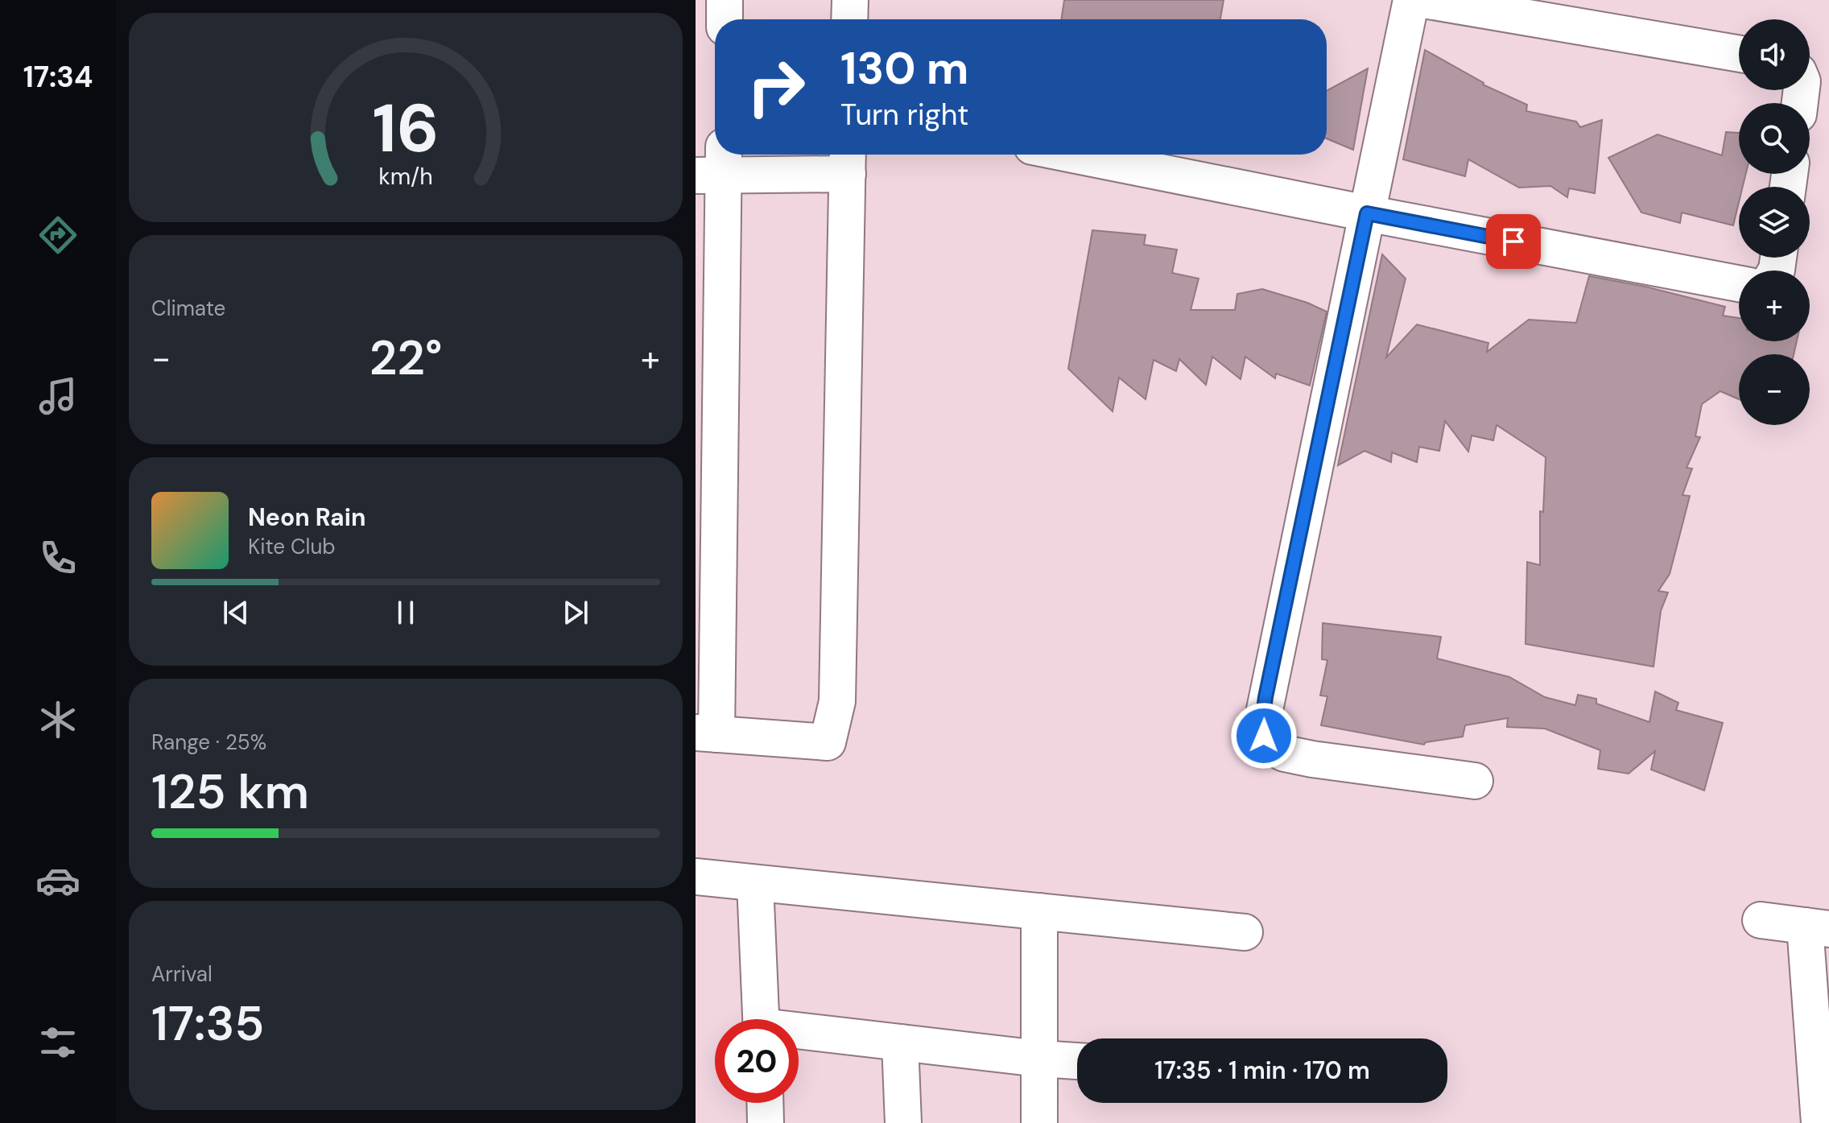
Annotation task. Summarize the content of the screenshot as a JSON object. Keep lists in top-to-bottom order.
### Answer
{
  "page": {
    "tabs": "17:34",
    "map_buttons": ["+", "−"],
    "turn": ["130 m", "Turn right"],
    "tile": [
      "Climate",
      ["Range · 25%", "125 km"],
      ["Arrival", "17:35"]
    ],
    "heat": ["−", "22°", "+"],
    "song": ["Neon Rain", "Kite Club"],
    "limit": "20",
    "trip": "17:35 · 1 min · 170 m",
    "gauge": ["16", "km/h"]
  }
}
